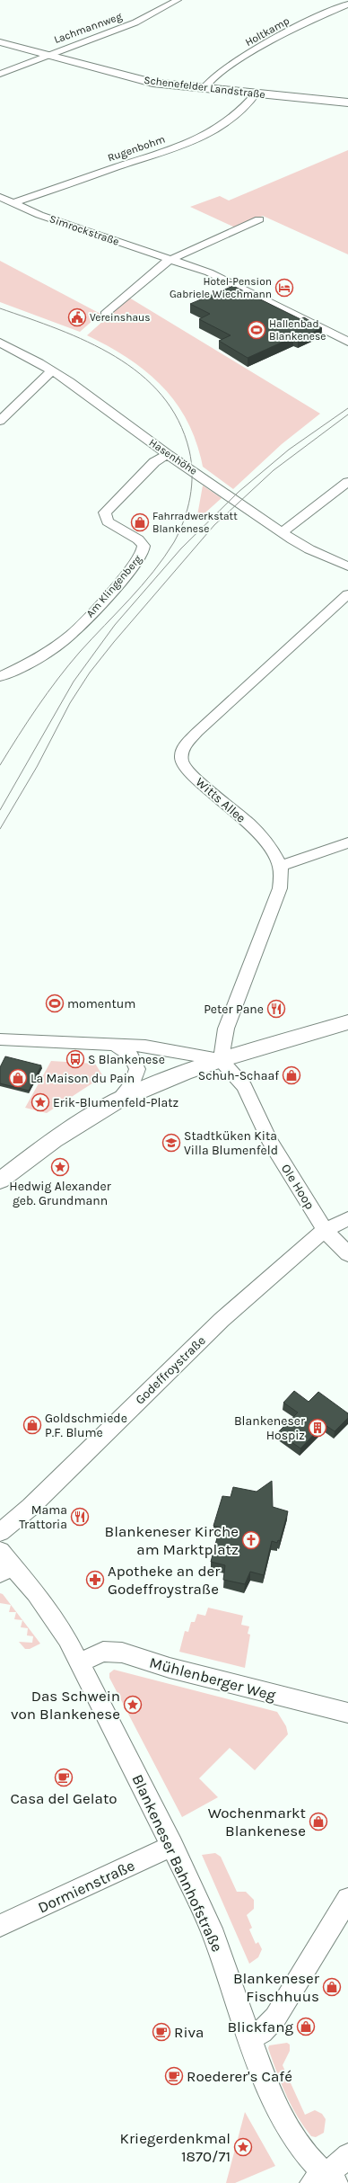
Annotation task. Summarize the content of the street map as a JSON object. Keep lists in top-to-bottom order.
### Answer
{
  "streets": {
    "street": [
      "Lachmannweg",
      "Holtkamp",
      "Schenefelder Landstraße",
      "Rugenbohm",
      "Simrockstraße",
      "Hasenhöhe",
      "Am Klingenberg",
      "Witts Allee",
      "Ole Hoop",
      "Godeffroystraße",
      "Mühlenberger Weg",
      "Blankeneser Bahnhofstraße",
      "Dormienstraße"
    ]
  },
  "crossings": [
    ["Lachmannweg", "Schenefelder Landstraße"],
    ["Holtkamp", "Schenefelder Landstraße"],
    ["Schenefelder Landstraße", "Rugenbohm"],
    ["Rugenbohm", "Simrockstraße"],
    ["Hasenhöhe", "Am Klingenberg"],
    ["Witts Allee", "Ole Hoop"],
    ["Ole Hoop", "Godeffroystraße"],
    ["Mühlenberger Weg", "Blankeneser Bahnhofstraße"],
    ["Blankeneser Bahnhofstraße", "Dormienstraße"]
  ],
  "places": {
    "hotel": ["Hotel-Pension Gabriele Wiechmann"],
    "public building": ["Vereinshaus"],
    "sports": ["Hallenbad Blankenese", "momentum"],
    "shop": [
      "Fahrradwerkstatt Blankenese",
      "Schuh-Schaaf",
      "La Maison du Pain",
      "Goldschmiede P.F. Blume",
      "Wochenmarkt Blankenese",
      "Blankeneser Fischhuus",
      "Blickfang"
    ],
    "restaurant": ["Peter Pane", "Mama Trattoria"],
    "bus stop": ["S Blankenese"],
    "place": [
      "Erik-Blumenfeld-Platz",
      "Hedwig Alexander geb. Grundmann",
      "Das Schwein von Blankenese",
      "Kriegerdenkmal 1870/71"
    ],
    "school or university": ["Stadtküken Kita Villa Blumenfeld"],
    "building": ["Blankeneser Hospiz"],
    "church": ["Blankeneser Kirche am Marktplatz"],
    "pharmacy": ["Apotheke an der Godeffroystraße"],
    "cafe": ["Casa del Gelato", "Riva", "Roederer's Café"]
  }
}
